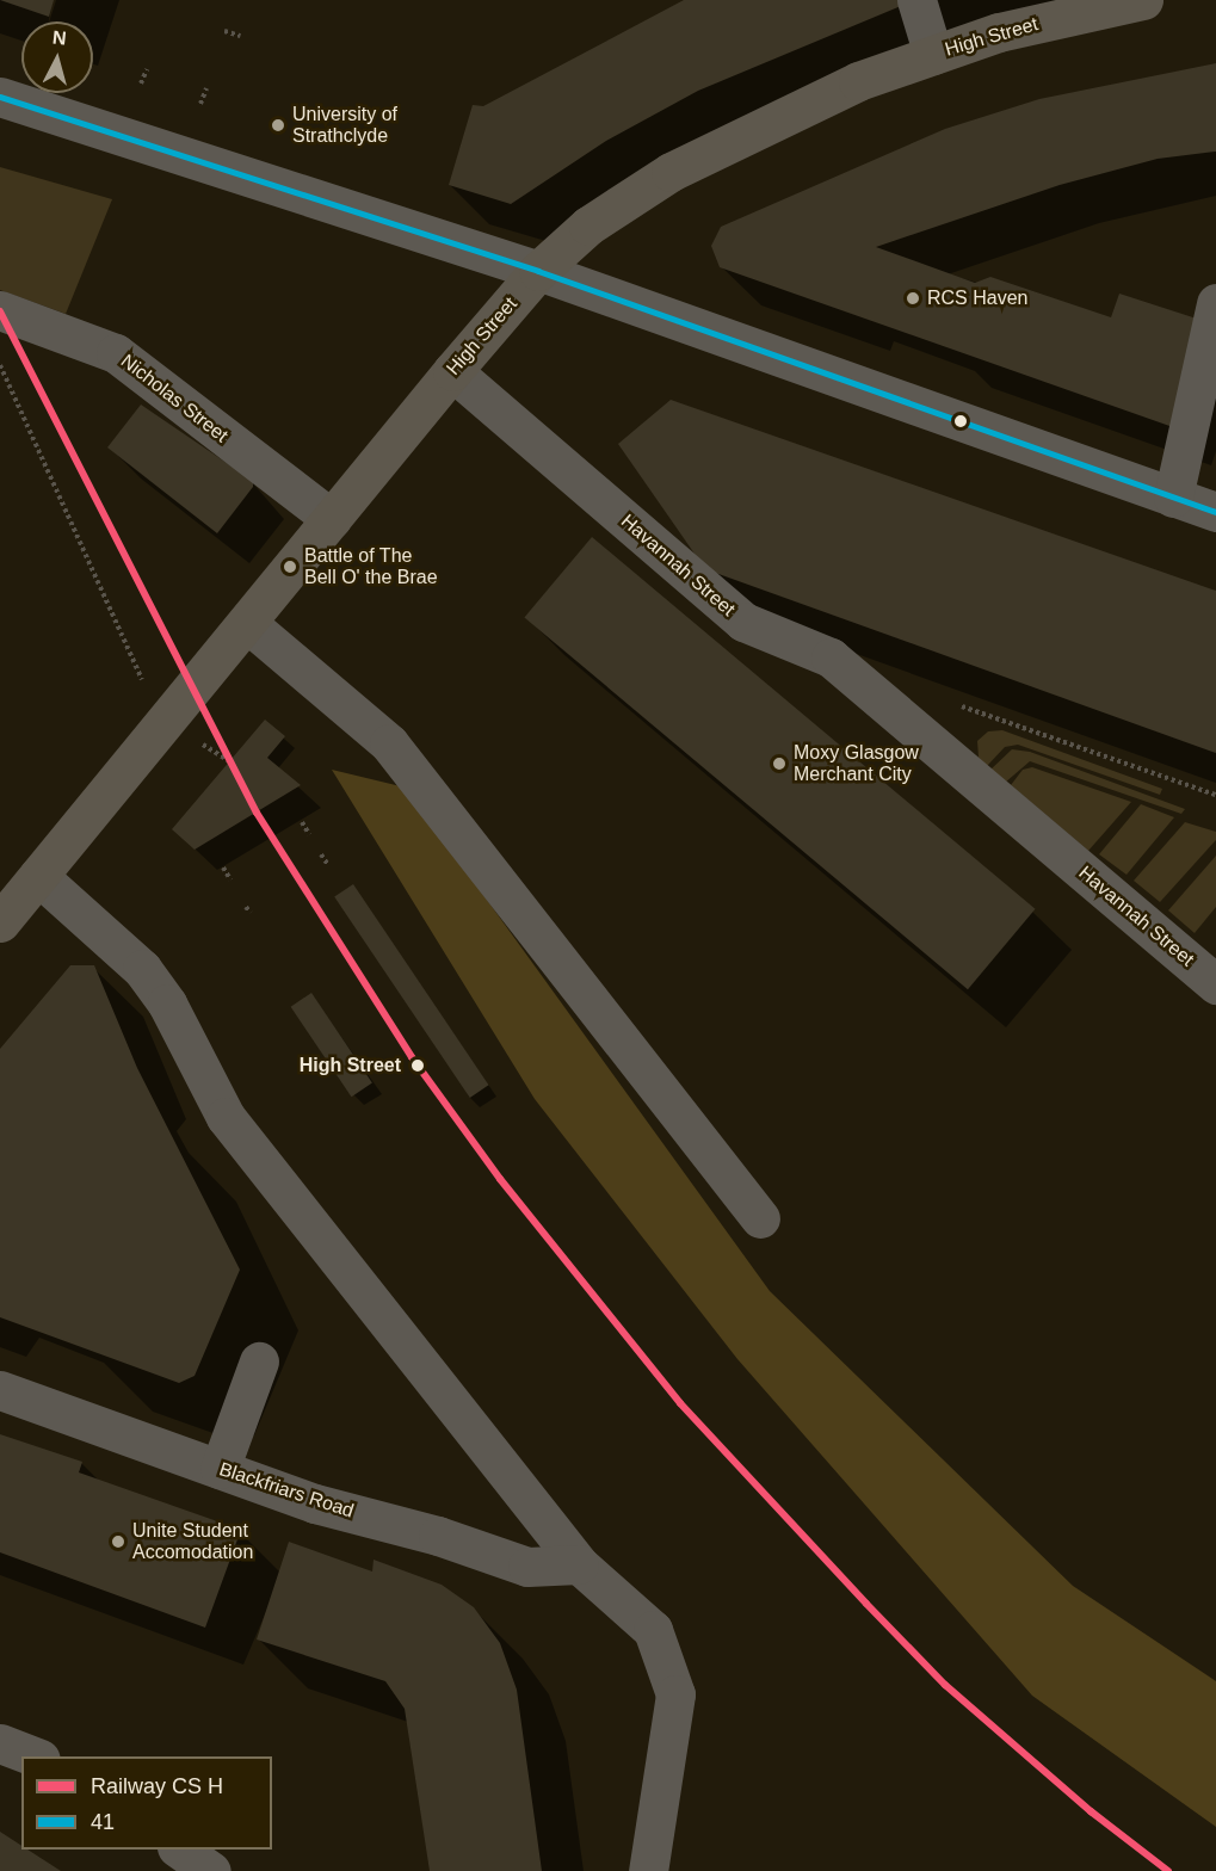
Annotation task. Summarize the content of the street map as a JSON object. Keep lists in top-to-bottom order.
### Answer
{
  "streets": {
    "main road": ["High Street"],
    "street": ["Nicholas Street", "Havannah Street", "Blackfriars Road"]
  },
  "crossings": [
    ["High Street", "Nicholas Street"],
    ["High Street", "Havannah Street"]
  ],
  "places": [
    "University of Strathclyde",
    "RCS Haven",
    "Battle of The Bell O' the Brae",
    "Moxy Glasgow Merchant City",
    "High Street",
    "Unite Student Accomodation"
  ],
  "lines": ["transit line 41"],
  "legend": ["Railway CS H", "41"],
  "north": "top"
}
